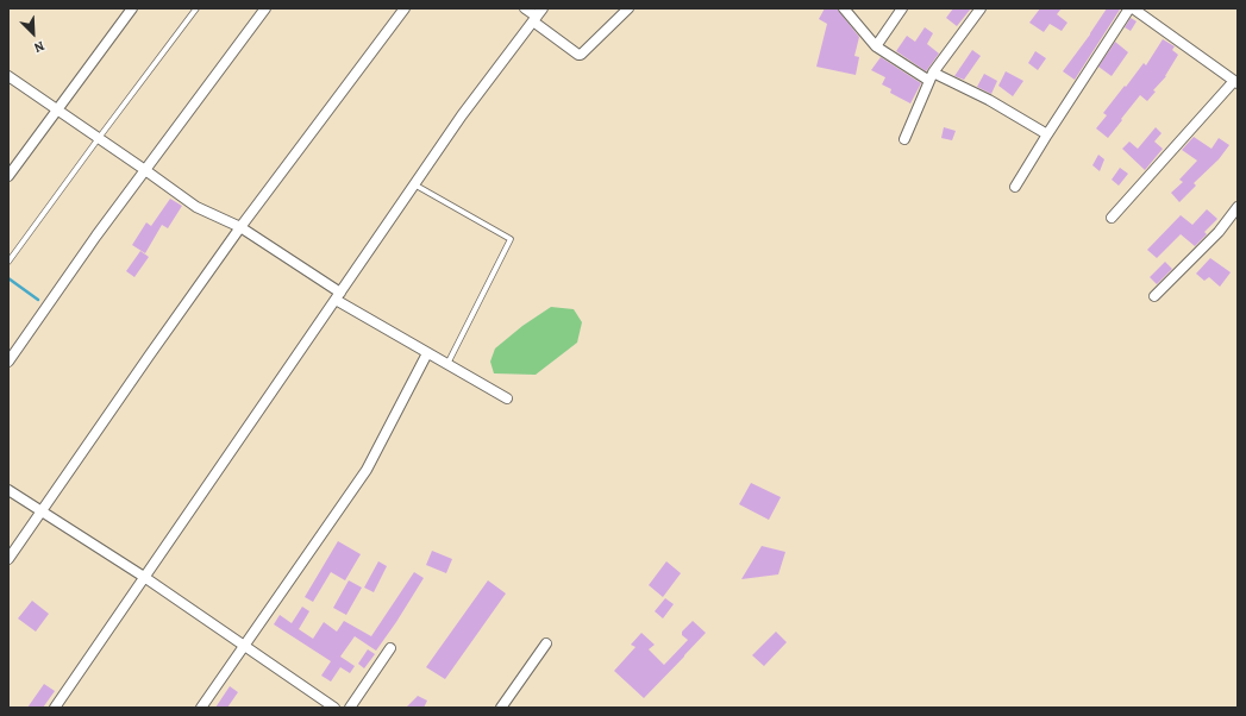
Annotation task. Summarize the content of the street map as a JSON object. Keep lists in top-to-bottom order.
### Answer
{
  "north": "bottom right"
}
